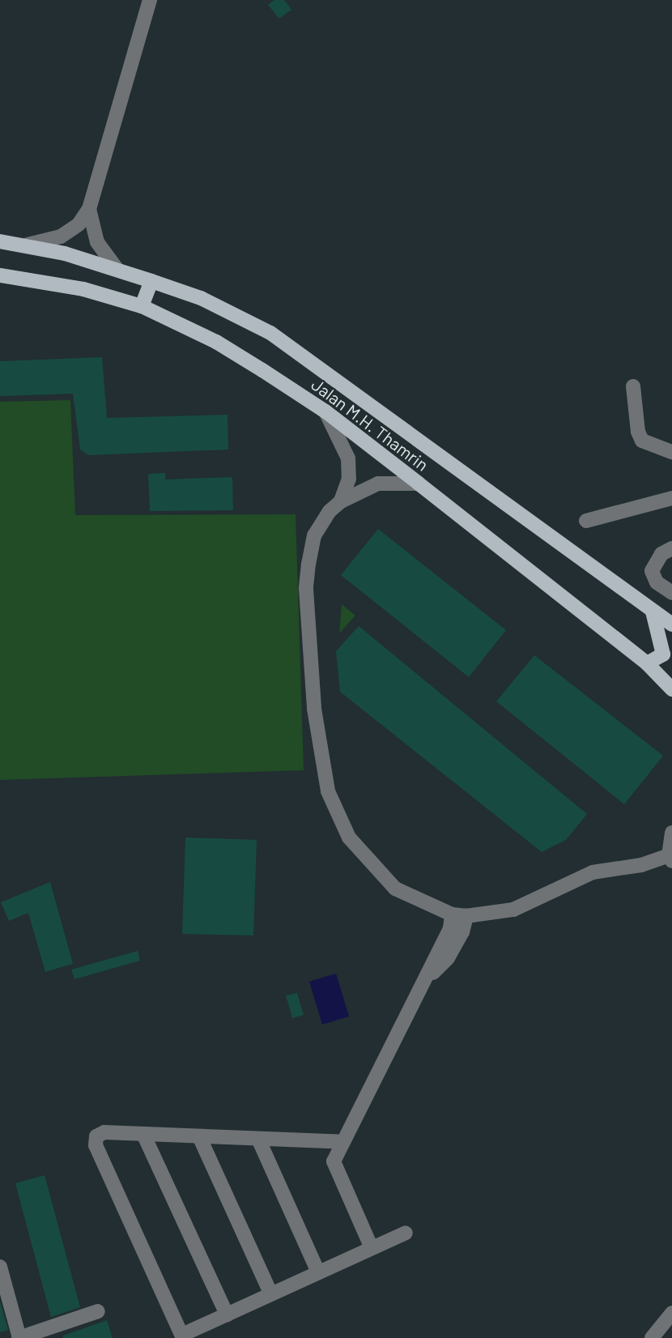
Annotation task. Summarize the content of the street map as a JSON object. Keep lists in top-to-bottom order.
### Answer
{
  "streets": {
    "main road": ["Jalan M.H. Thamrin"]
  }
}
